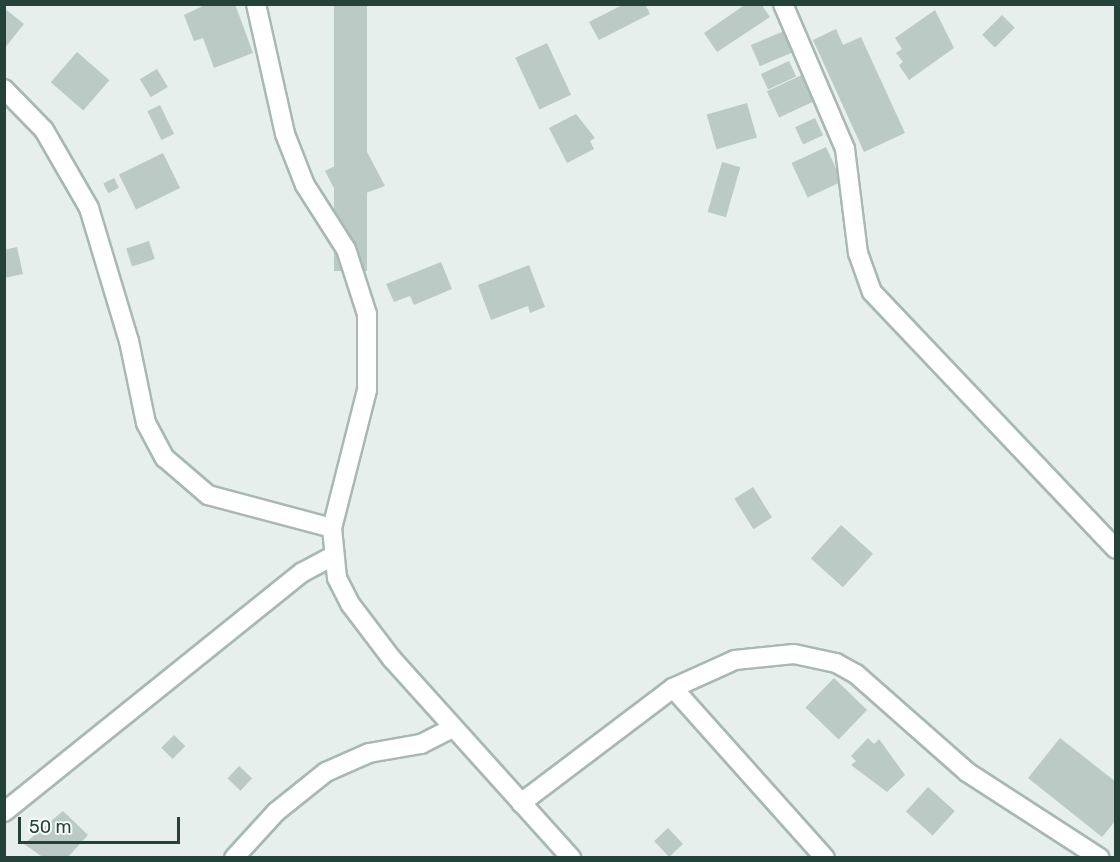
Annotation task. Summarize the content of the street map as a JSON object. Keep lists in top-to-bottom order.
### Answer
{
  "scale_bar": "50 m"
}
